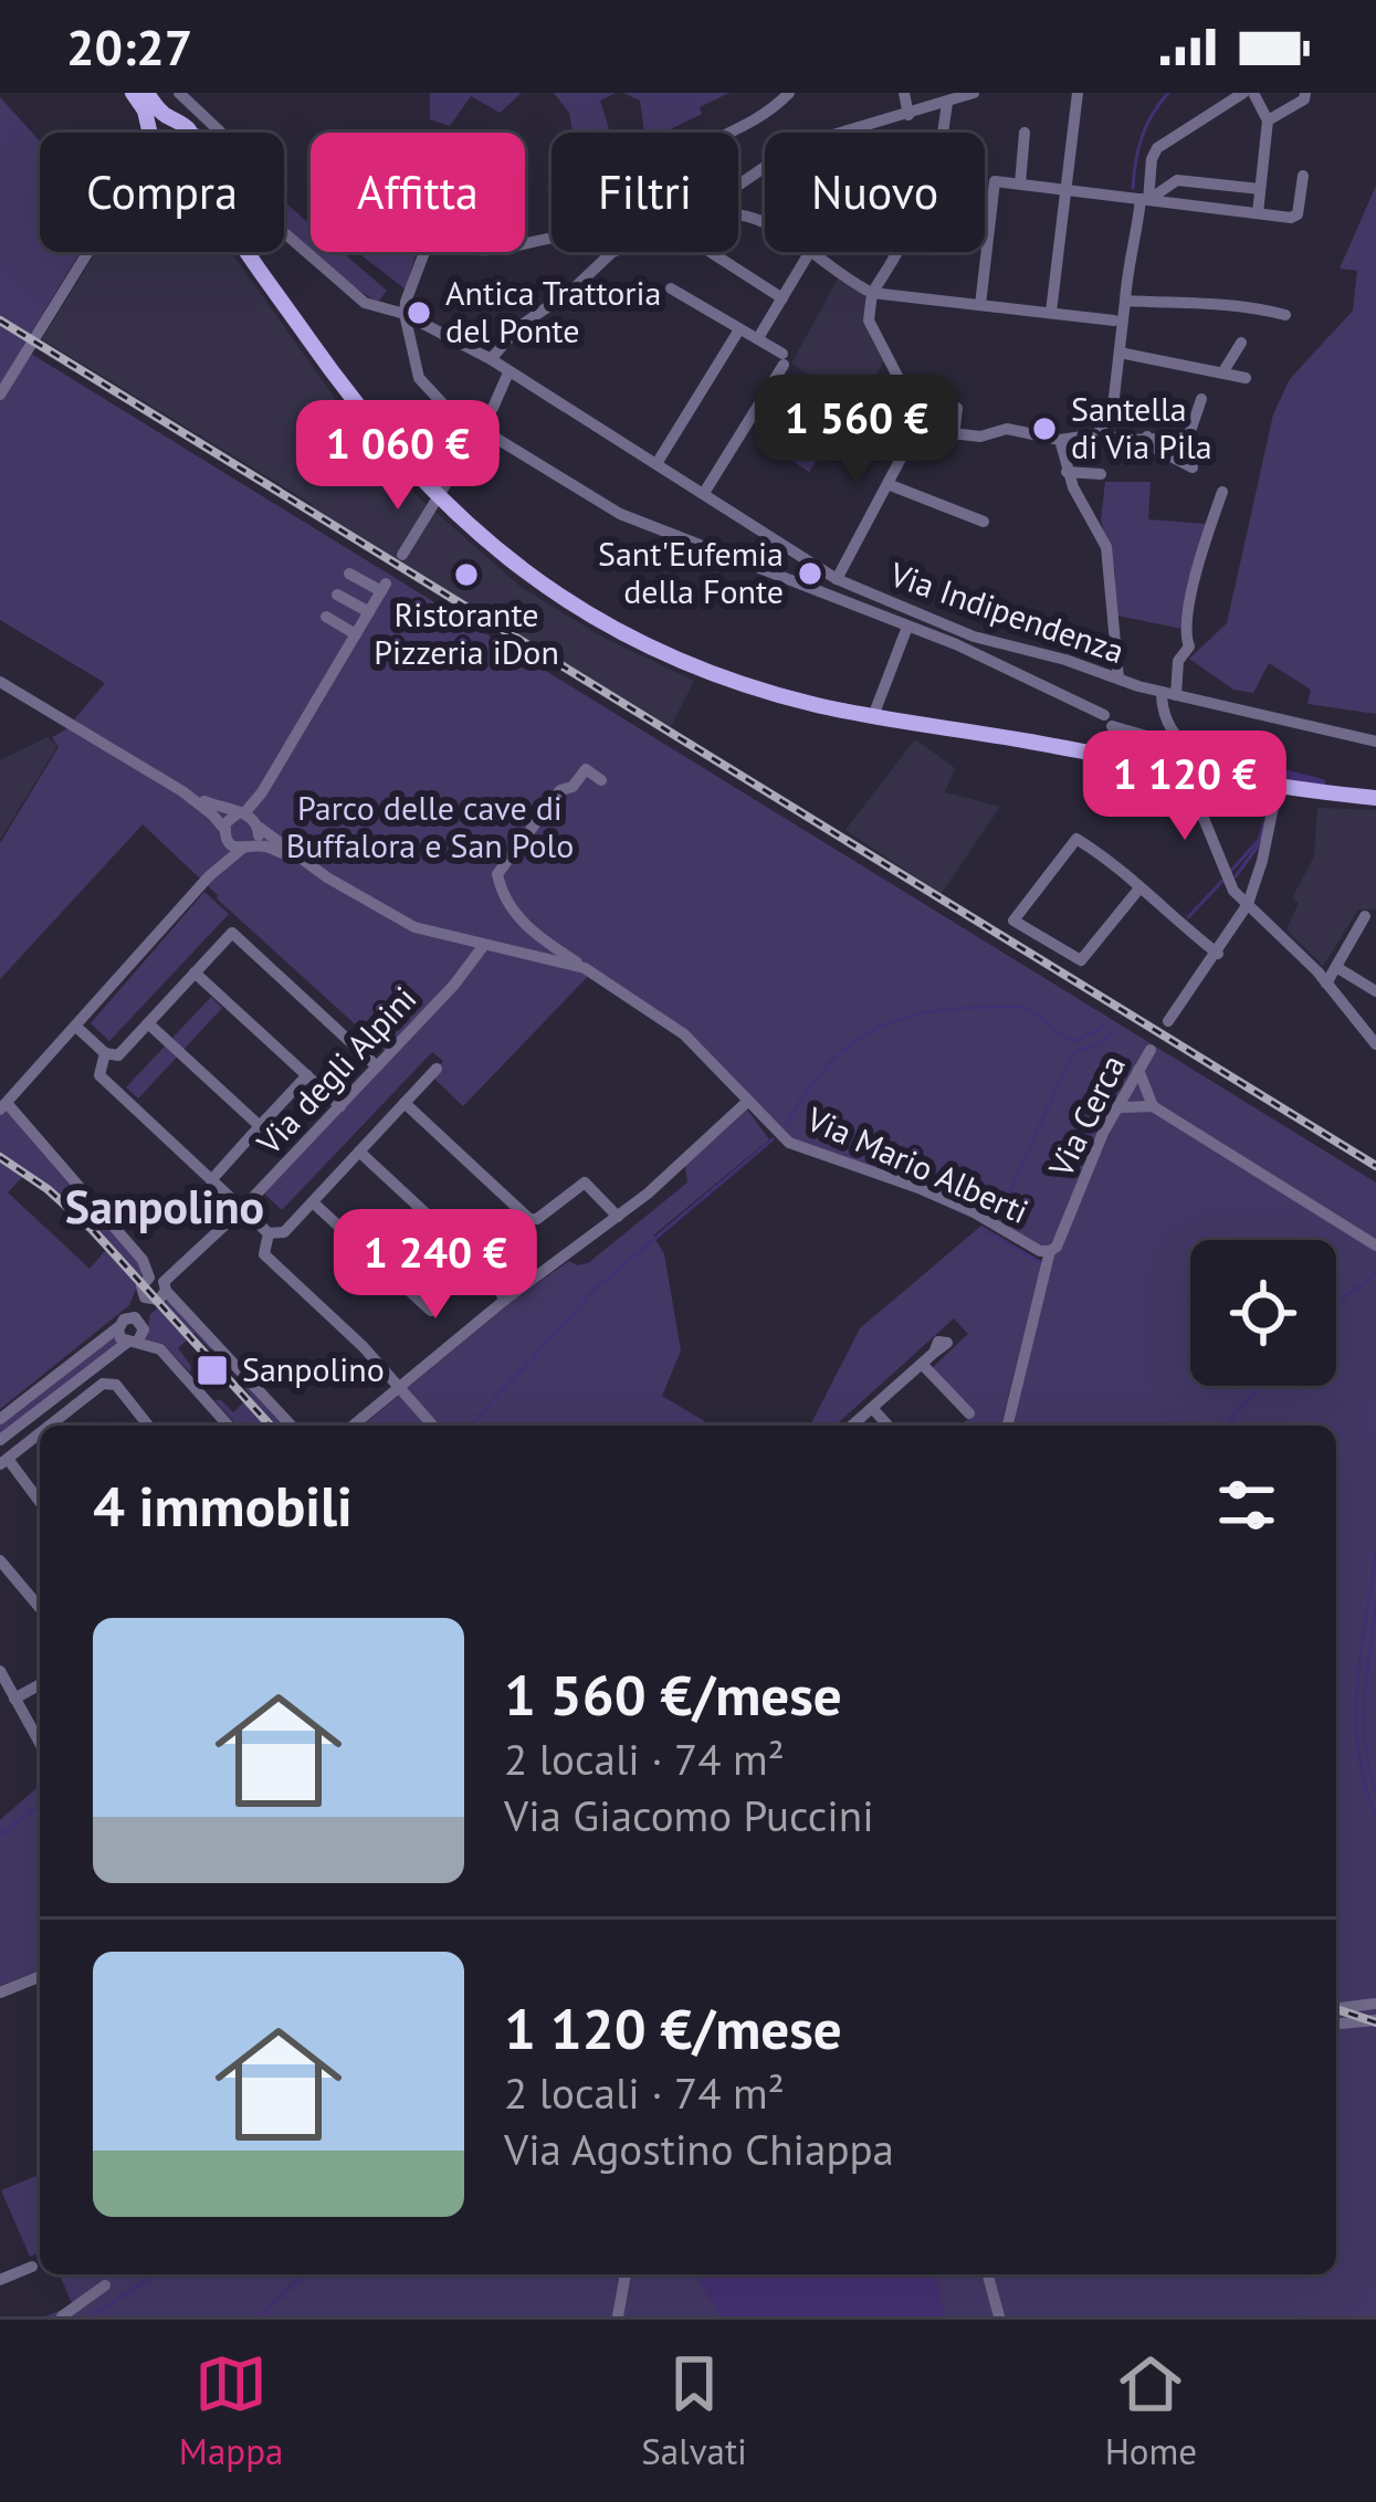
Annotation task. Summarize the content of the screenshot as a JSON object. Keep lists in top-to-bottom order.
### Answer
{
  "streets": {
    "street": [
      "Via Indipendenza",
      "Via degli Alpini",
      "Via Cerca",
      "Via Mario Alberti"
    ]
  },
  "crossings": [
    ["Via degli Alpini", "Via Mario Alberti"],
    ["Via Cerca", "Via Mario Alberti"]
  ],
  "districts": ["Sanpolino"],
  "parks": ["Parco delle cave di Buffalora e San Polo"],
  "places": {
    "other": [
      "Antica Trattoria del Ponte",
      "Santella di Via Pila",
      "Sant'Eufemia della Fonte",
      "Ristorante Pizzeria iDon"
    ],
    "transit": ["Sanpolino"]
  },
  "page": {
    "status": "20:27",
    "chip": [
      "Compra",
      "Affitta",
      "Filtri",
      "Nuovo"
    ],
    "price": [
      "1 560 €",
      "1 060 €",
      "1 120 €",
      "1 240 €"
    ],
    "heading": "4 immobili",
    "list": [
      {
        "name": "1 560 €/mese",
        "note": "2 locali · 74 m² · Via Giacomo Puccini"
      },
      {
        "name": "1 120 €/mese",
        "note": "2 locali · 74 m² · Via Agostino Chiappa"
      }
    ],
    "tabs": ["Mappa", "Salvati", "Home"]
  }
}
